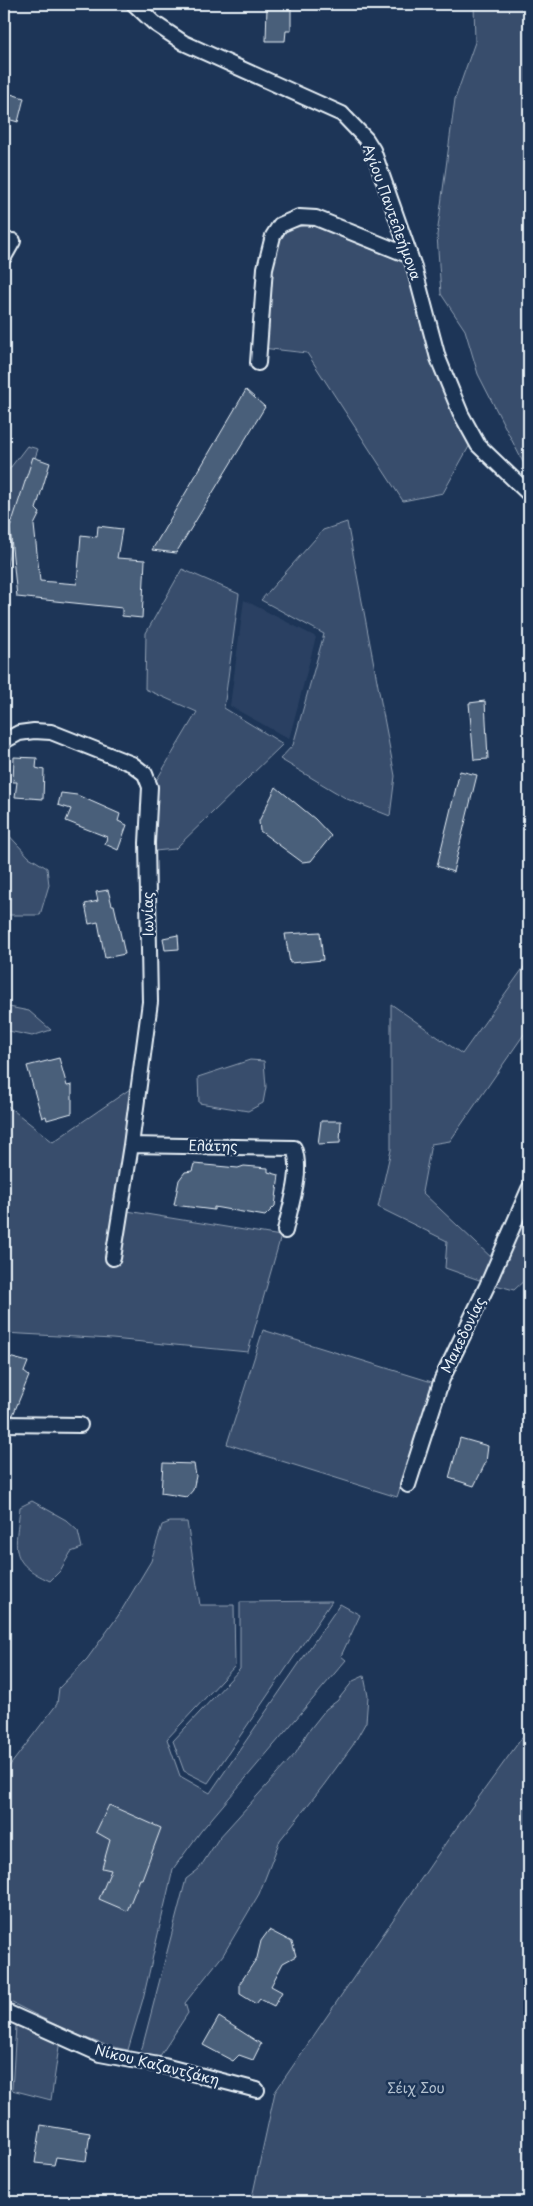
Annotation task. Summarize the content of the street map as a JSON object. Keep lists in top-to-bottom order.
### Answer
{
  "streets": {
    "street": [
      "Αγίου Παντελεήμονα",
      "Ιωνίας",
      "Ελάτης",
      "Μακεδονίας",
      "Νίκου Καζαντζάκη"
    ]
  },
  "crossings": [
    ["Ιωνίας", "Ελάτης"]
  ],
  "parks": ["Σέιχ Σου"]
}
